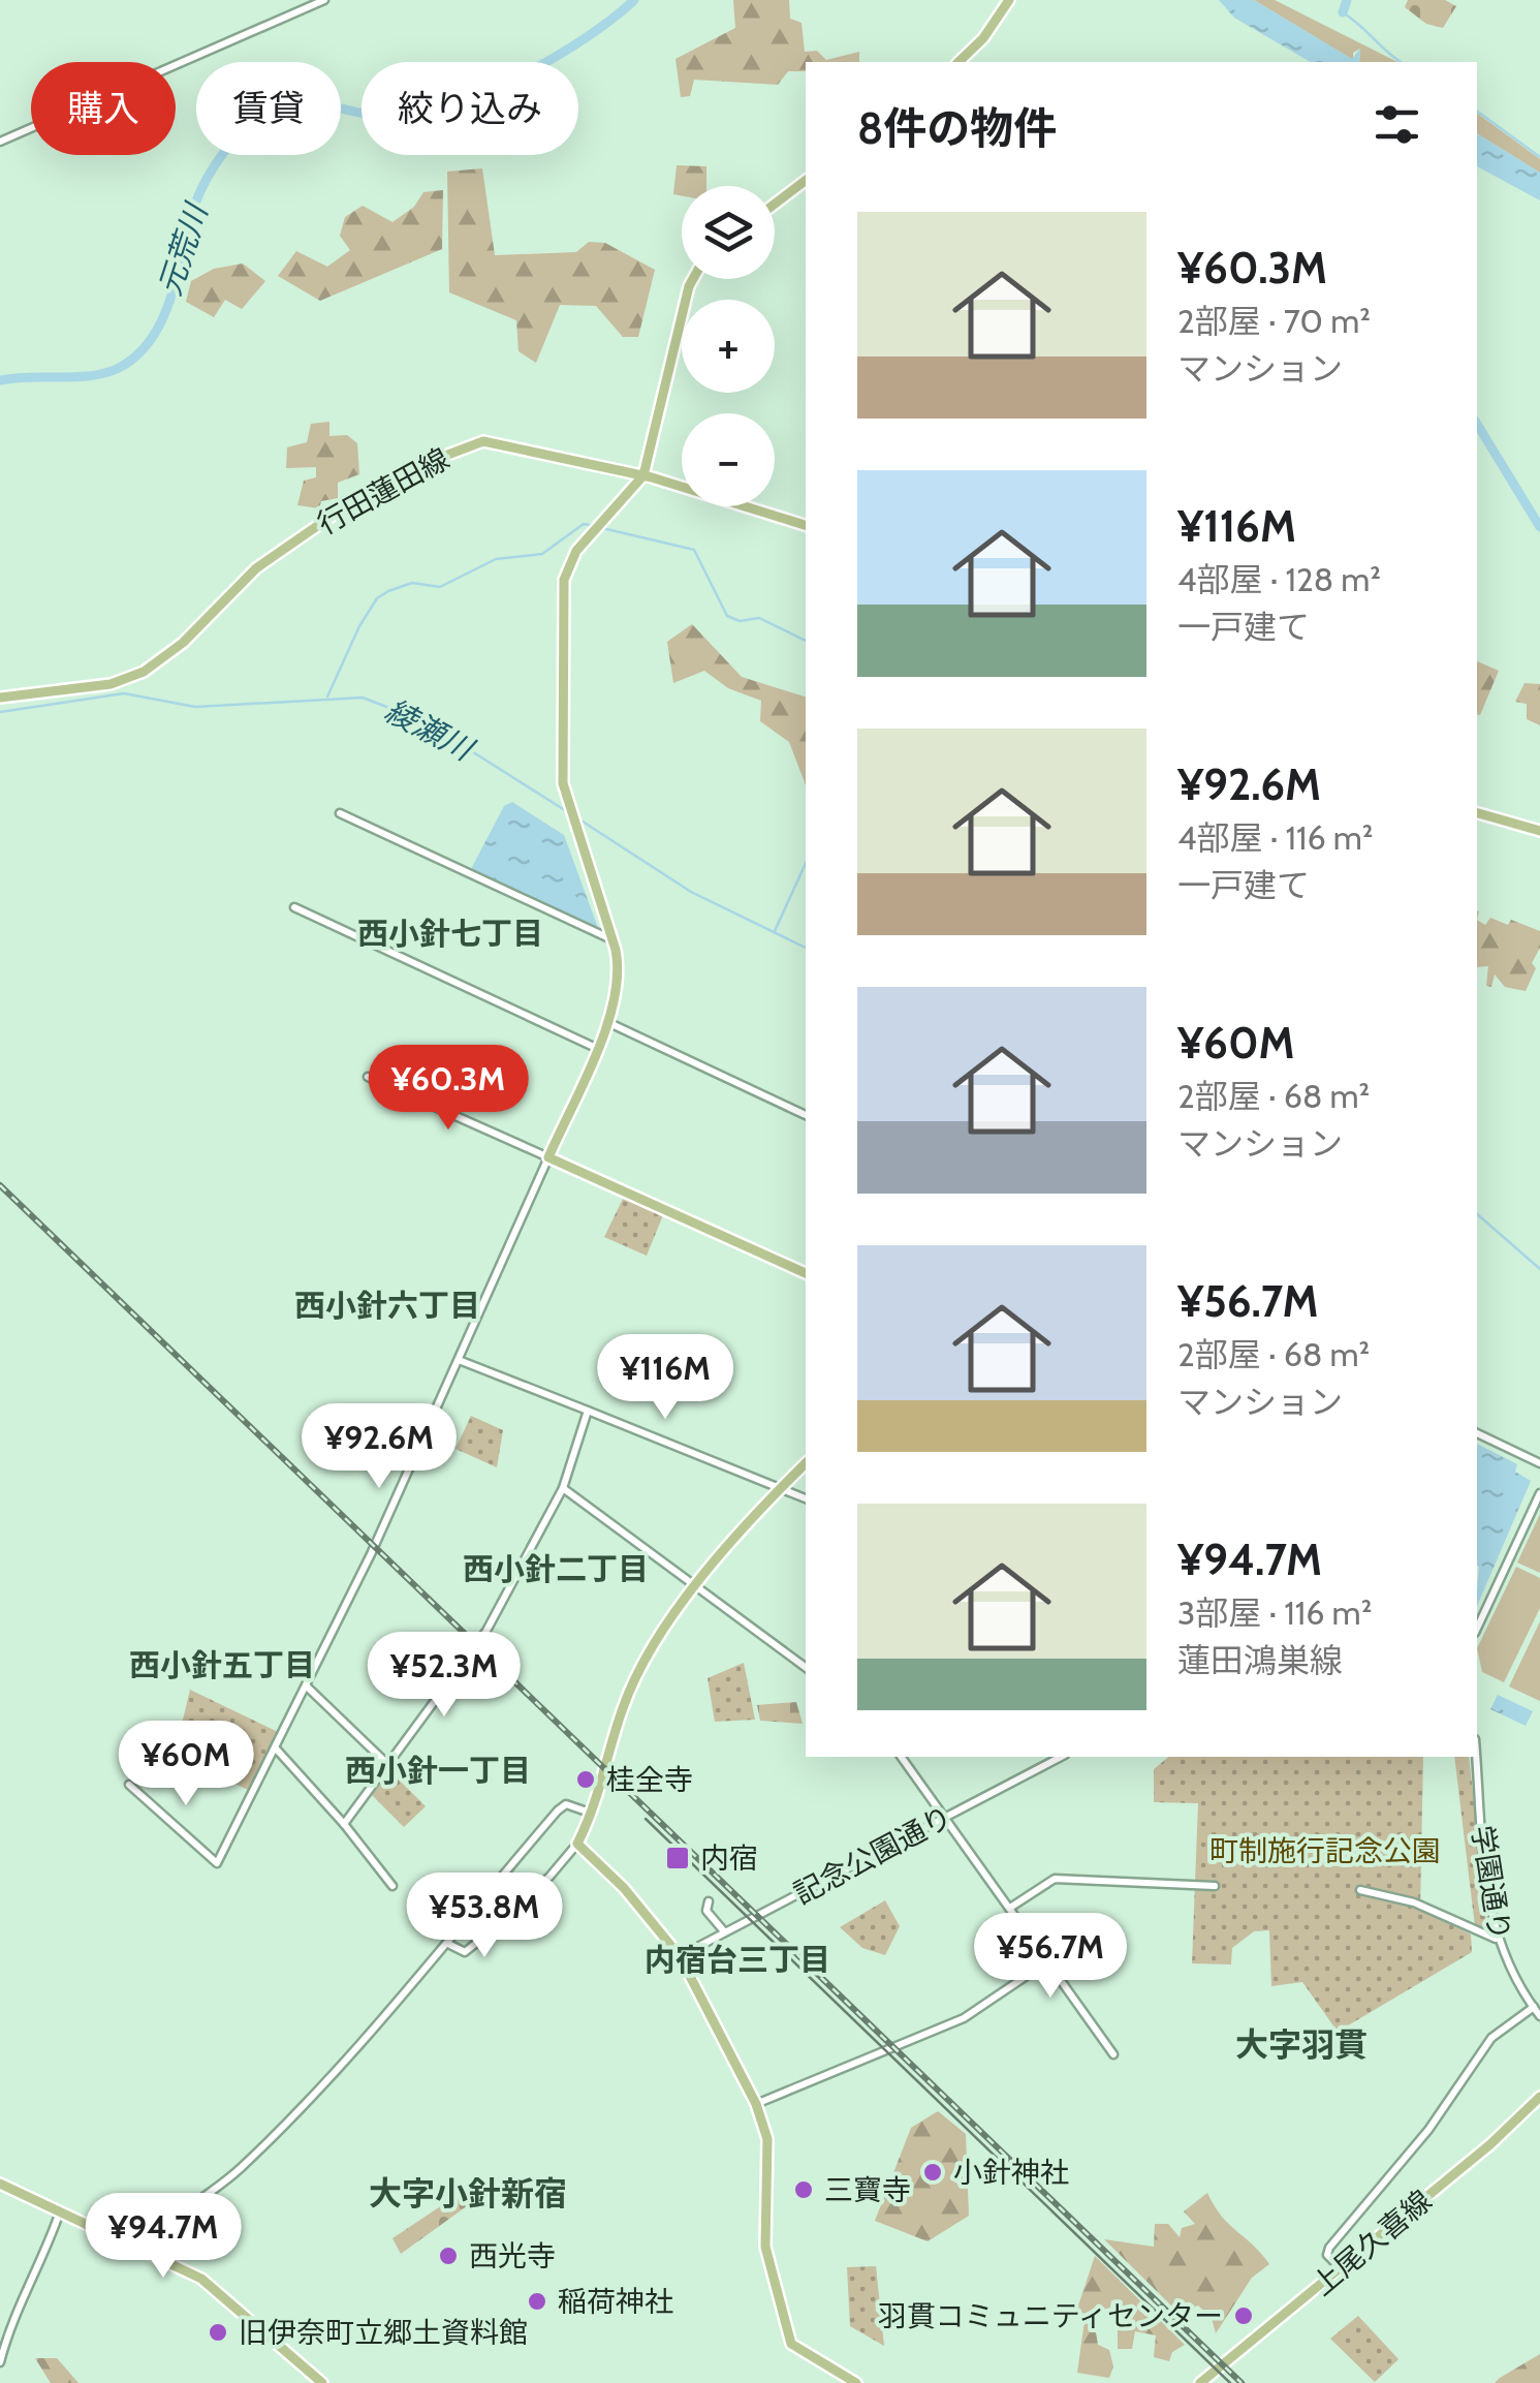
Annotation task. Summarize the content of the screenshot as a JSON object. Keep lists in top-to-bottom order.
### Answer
{
  "streets": {
    "main road": ["行田蓮田線", "上尾久喜線"],
    "street": ["記念公園通り", "学園通り"]
  },
  "districts": [
    "西小針七丁目",
    "西小針六丁目",
    "西小針二丁目",
    "西小針五丁目",
    "西小針一丁目",
    "内宿台三丁目",
    "大字羽貫",
    "大字小針新宿"
  ],
  "water": ["元荒川", "綾瀬川"],
  "parks": ["町制施行記念公園"],
  "places": {
    "other": [
      "桂全寺",
      "小針神社",
      "三寶寺",
      "西光寺",
      "稲荷神社",
      "羽貫コミュニティセンター",
      "旧伊奈町立郷土資料館"
    ],
    "transit": ["内宿"]
  },
  "page": {
    "chip": ["購入", "賃貸", "絞り込み"],
    "heading": "8件の物件",
    "map_buttons": ["+", "−"],
    "list": [
      {
        "name": "¥60.3M",
        "note": "2部屋 · 70 m² · マンション"
      },
      {
        "name": "¥116M",
        "note": "4部屋 · 128 m² · 一戸建て"
      },
      {
        "name": "¥92.6M",
        "note": "4部屋 · 116 m² · 一戸建て"
      },
      {
        "name": "¥60M",
        "note": "2部屋 · 68 m² · マンション"
      },
      {
        "name": "¥56.7M",
        "note": "2部屋 · 68 m² · マンション"
      },
      {
        "name": "¥94.7M",
        "note": "3部屋 · 116 m² · 蓮田鴻巣線"
      }
    ],
    "price": [
      "¥60.3M",
      "¥116M",
      "¥92.6M",
      "¥52.3M",
      "¥60M",
      "¥53.8M",
      "¥56.7M",
      "¥94.7M"
    ]
  }
}
